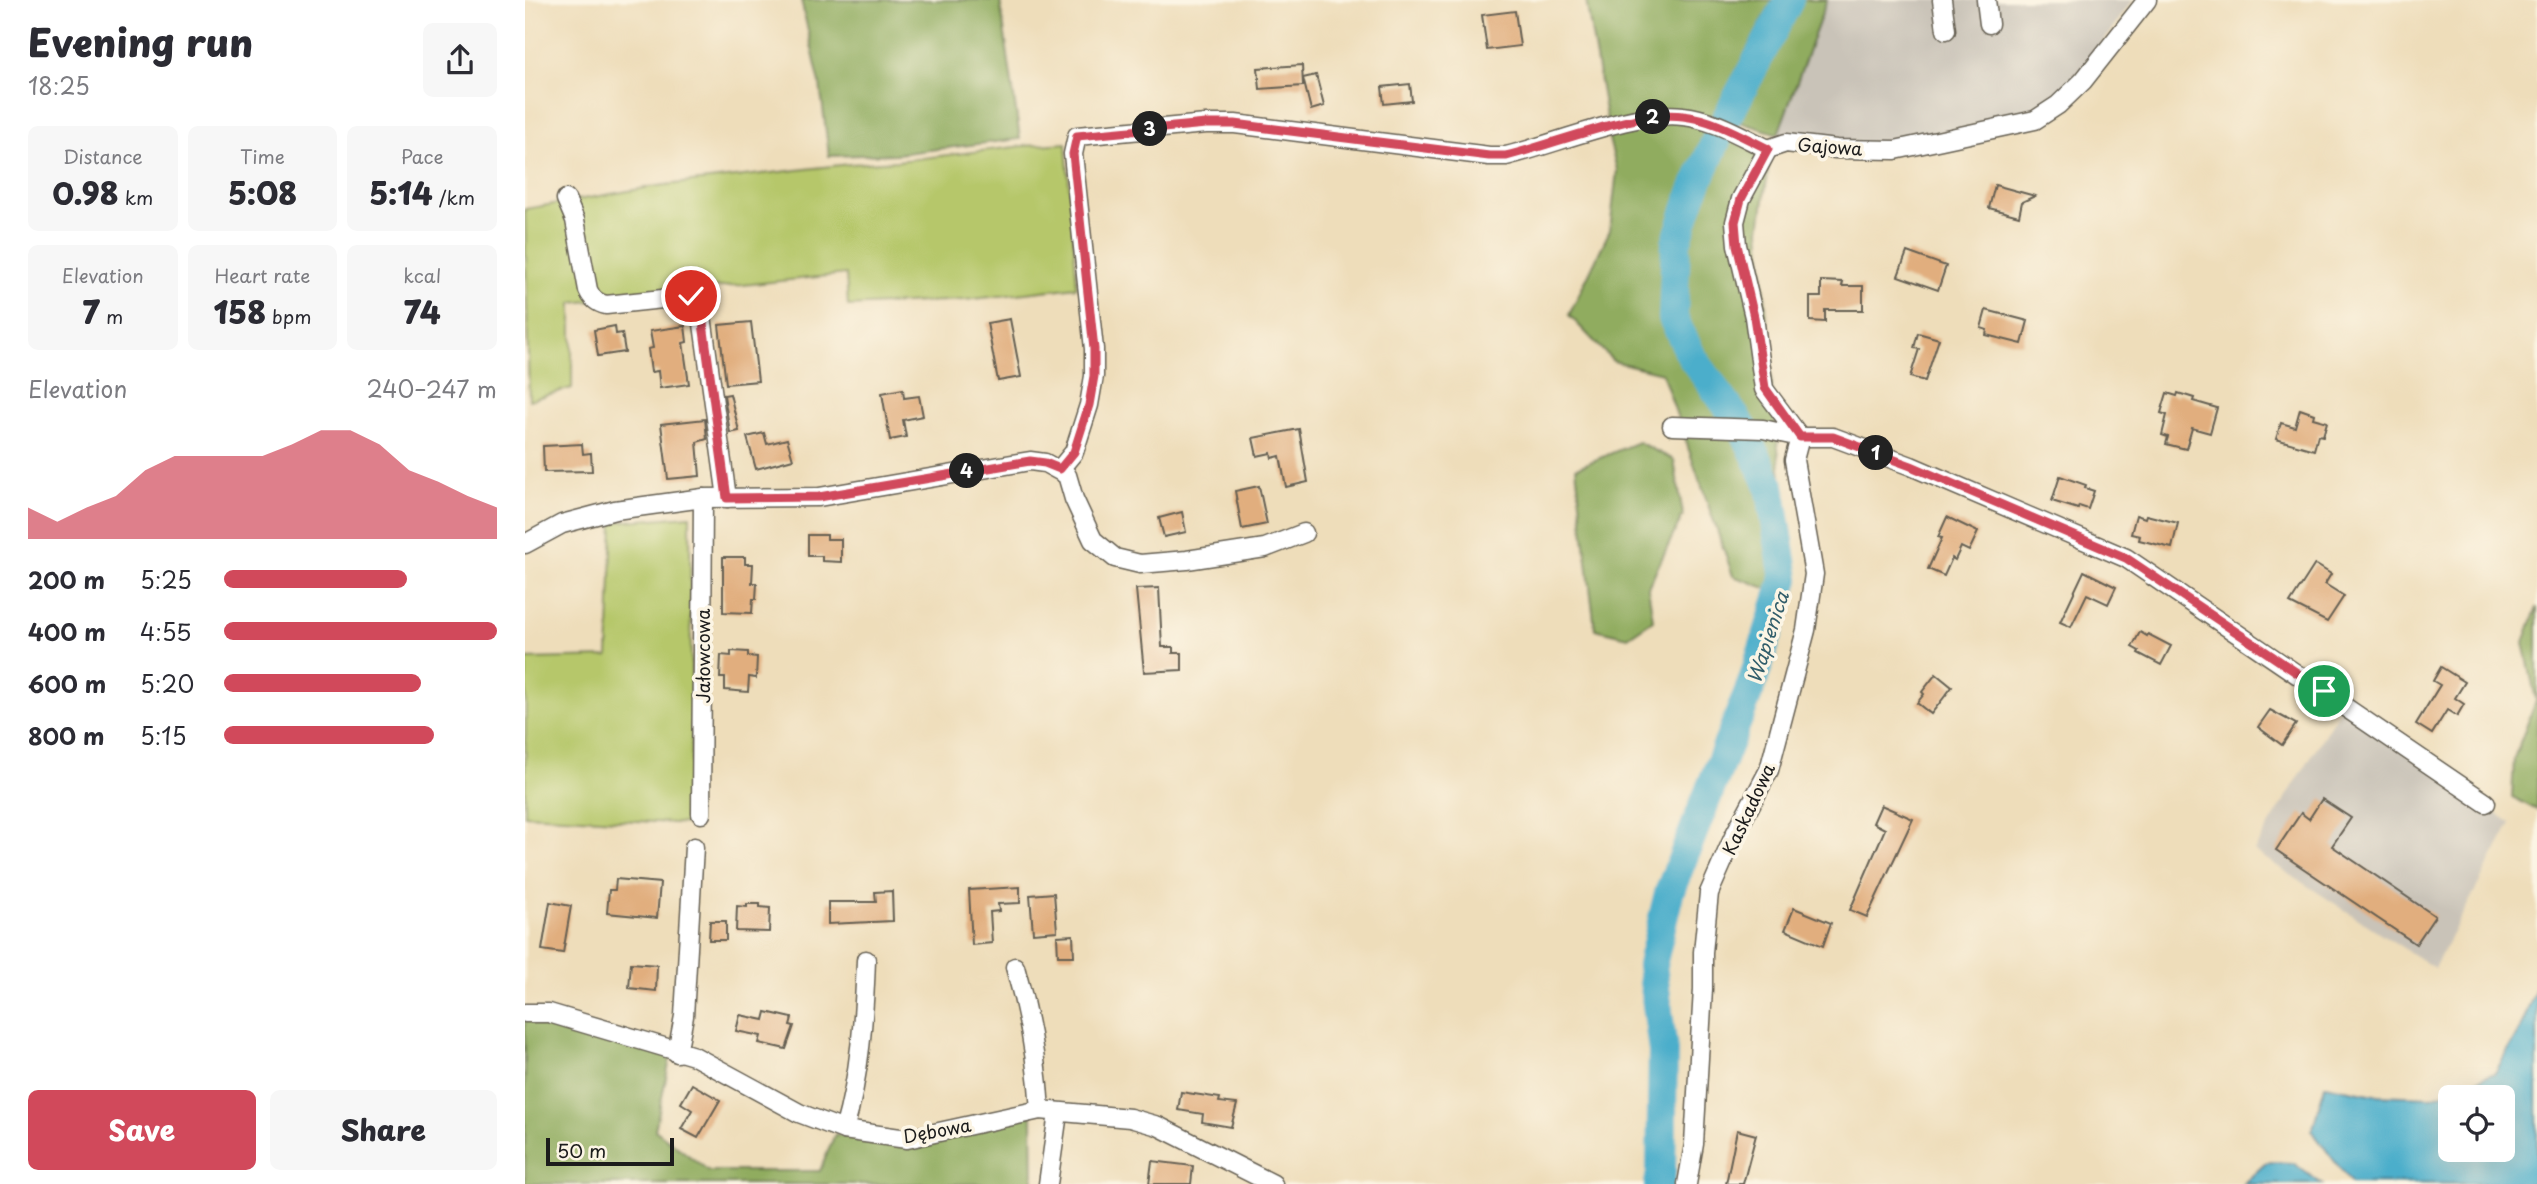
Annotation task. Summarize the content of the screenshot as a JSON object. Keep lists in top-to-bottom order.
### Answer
{
  "streets": {
    "street": [
      "Gajowa",
      "Jałowcowa",
      "Kaskadowa",
      "Dębowa"
    ]
  },
  "water": ["Wapienica"],
  "scale_bar": "50 m",
  "page": {
    "heading": ["Evening run", "18:25"],
    "pins": [
      "2",
      "3",
      "1",
      "4"
    ],
    "stats": [
      ["Distance", "0.98 km"],
      ["Time", "5:08"],
      ["Pace", "5:14 /km"],
      ["Elevation", "7 m"],
      ["Heart rate", "158 bpm"],
      ["kcal", "74"]
    ],
    "chart": ["Elevation", "240–247 m"],
    "list": [
      {
        "name": "200 m",
        "note": "5:25"
      },
      {
        "name": "400 m",
        "note": "4:55"
      },
      {
        "name": "600 m",
        "note": "5:20"
      },
      {
        "name": "800 m",
        "note": "5:15"
      }
    ],
    "buttons": ["Save", "Share"],
    "scale": "50 m"
  }
}
